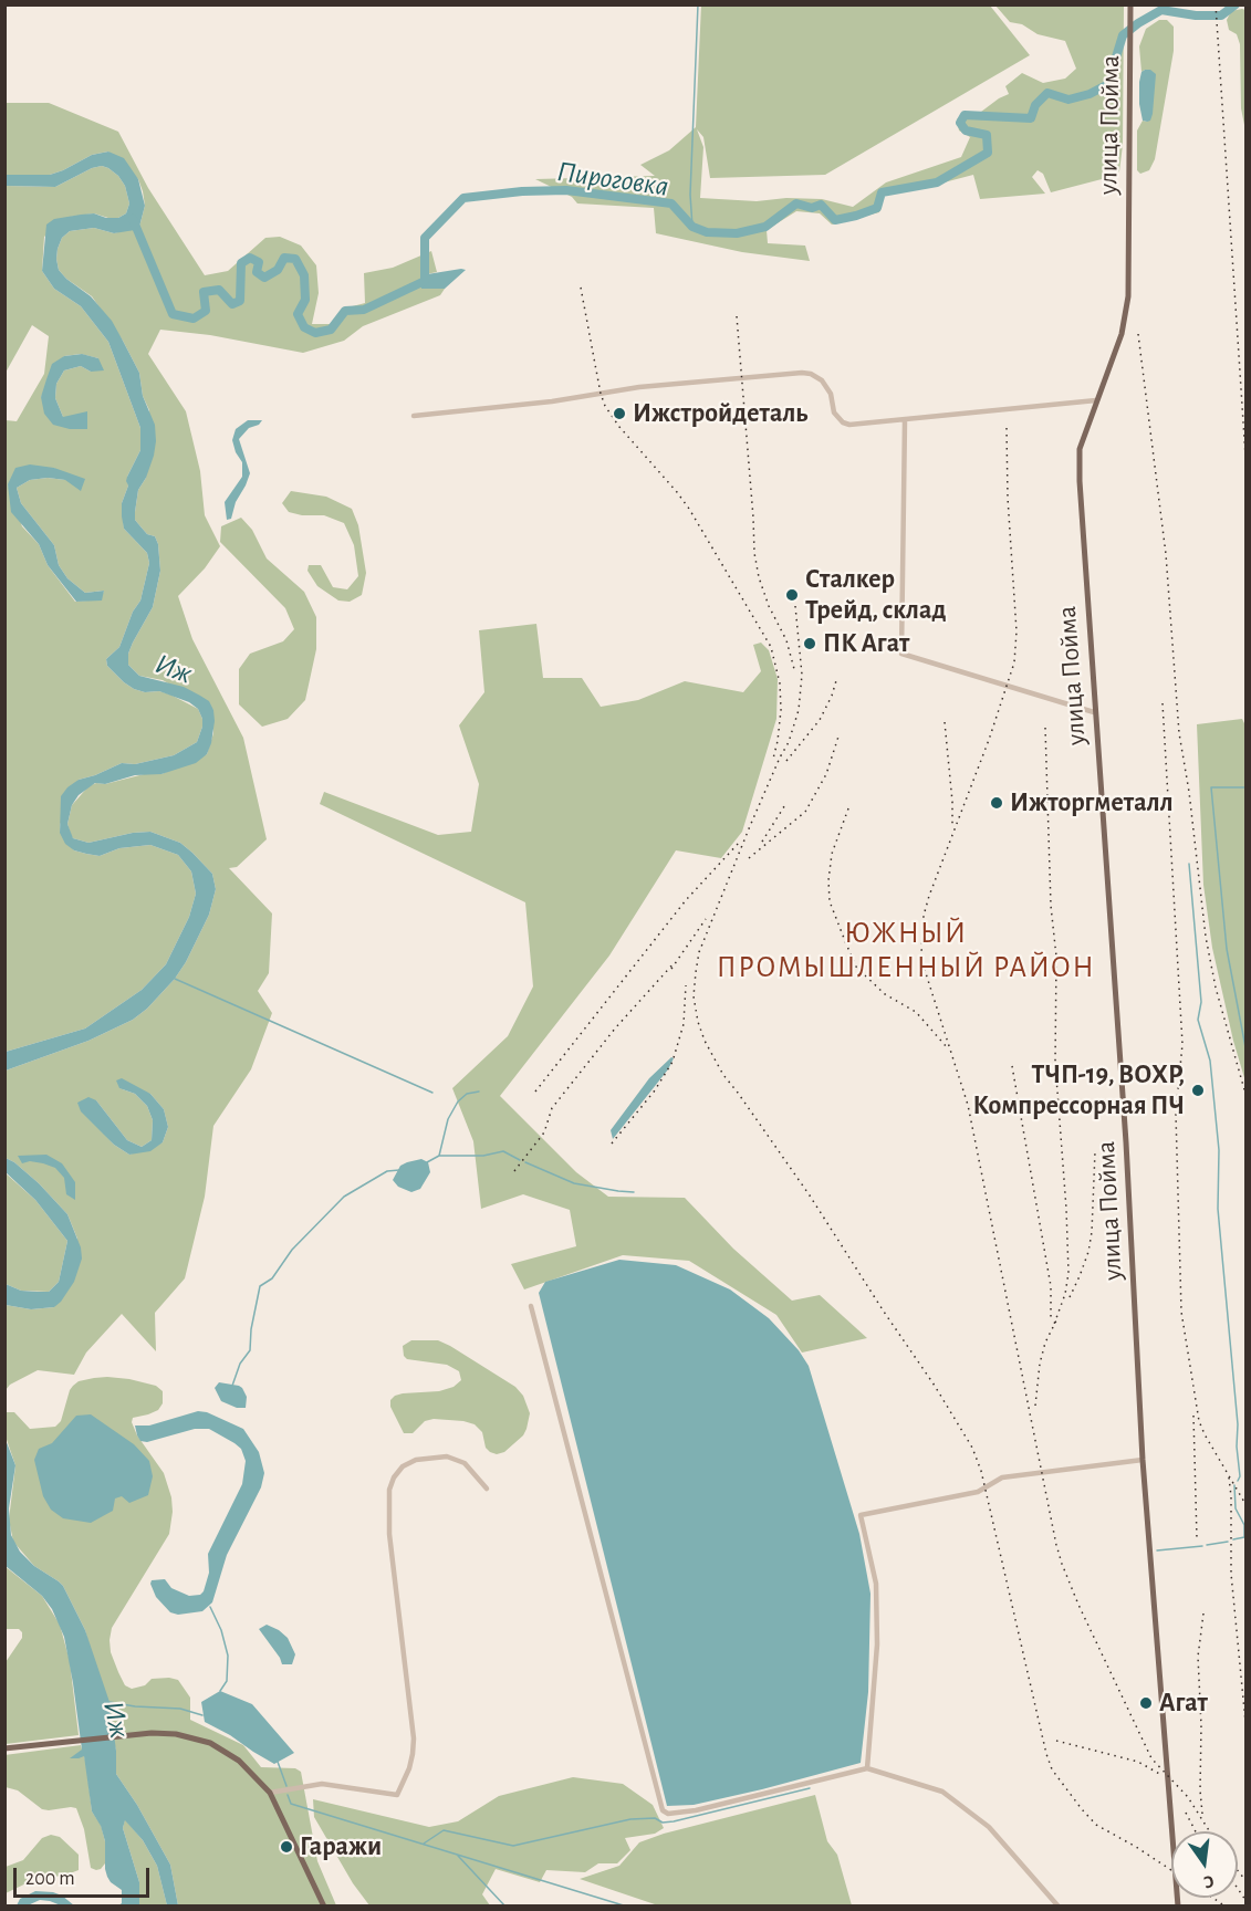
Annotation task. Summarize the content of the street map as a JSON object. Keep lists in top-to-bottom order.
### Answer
{
  "streets": {
    "main road": ["улица Пойма"]
  },
  "districts": ["ЮЖНЫЙ ПРОМЫШЛЕННЫЙ РАЙОН"],
  "water": ["Пироговка", "Иж"],
  "places": [
    "Ижстройдеталь",
    "Сталкер Трейд, склад",
    "ПК Агат",
    "Ижторгметалл",
    "ТЧП-19, ВОХР, Компрессорная ПЧ",
    "Агат",
    "Гаражи"
  ],
  "scale_bar": "200 m",
  "north": "bottom"
}
